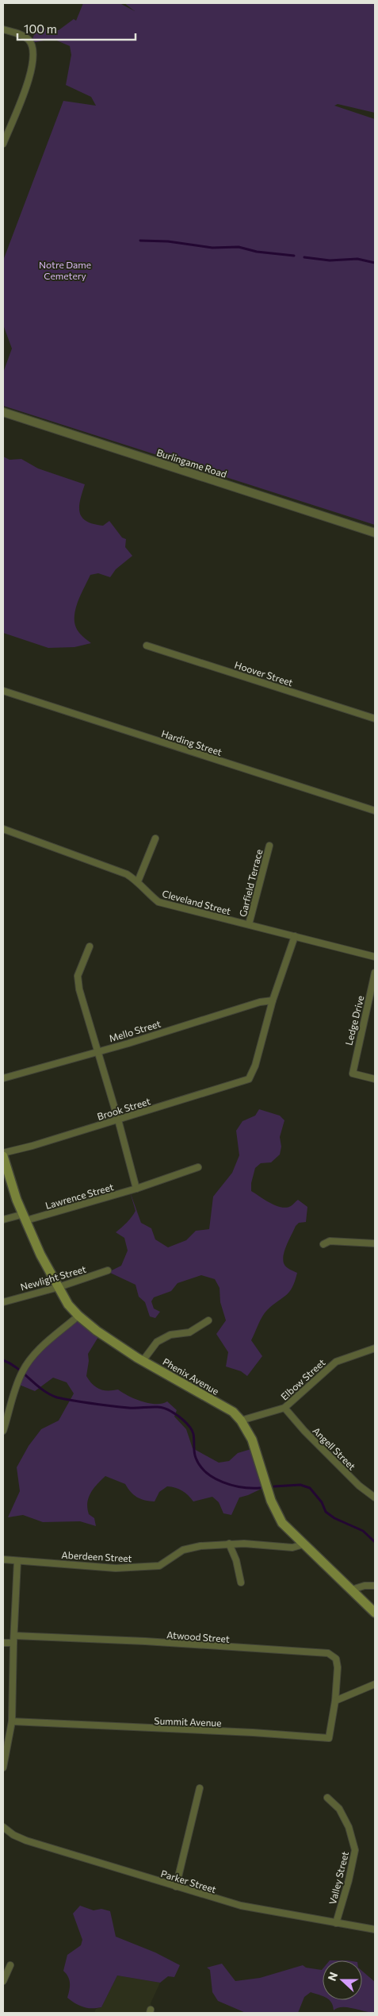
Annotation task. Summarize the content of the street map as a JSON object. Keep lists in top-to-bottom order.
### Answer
{
  "streets": {
    "main road": ["Phenix Avenue"],
    "street": [
      "Burlingame Road",
      "Hoover Street",
      "Harding Street",
      "Garfield Terrace",
      "Cleveland Street",
      "Ledge Drive",
      "Mello Street",
      "Brook Street",
      "Lawrence Street",
      "Newlight Street",
      "Elbow Street",
      "Angell Street",
      "Aberdeen Street",
      "Atwood Street",
      "Summit Avenue",
      "Valley Street",
      "Parker Street"
    ]
  },
  "crossings": [
    ["Garfield Terrace", "Cleveland Street"],
    ["Mello Street", "Brook Street"],
    ["Brook Street", "Phenix Avenue"],
    ["Lawrence Street", "Phenix Avenue"],
    ["Newlight Street", "Phenix Avenue"],
    ["Phenix Avenue", "Elbow Street"],
    ["Phenix Avenue", "Aberdeen Street"],
    ["Elbow Street", "Angell Street"],
    ["Atwood Street", "Summit Avenue"],
    ["Valley Street", "Parker Street"]
  ],
  "parks": ["Notre Dame Cemetery"],
  "scale_bar": "100 m",
  "north": "left"
}
